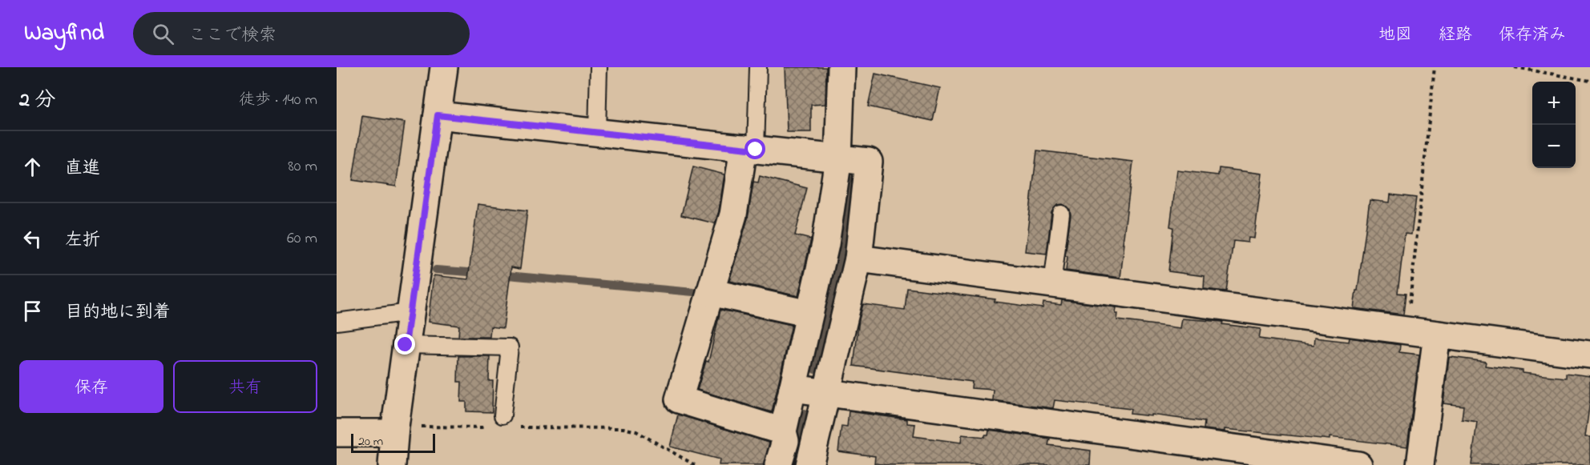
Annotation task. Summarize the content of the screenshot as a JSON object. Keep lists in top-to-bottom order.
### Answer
{
  "scale_bar": "20 m",
  "page": {
    "header": "Wayfind",
    "search": "ここで検索",
    "nav": ["地図", "経路", "保存済み"],
    "heading": ["2 分", "徒歩 · 140 m"],
    "map_buttons": ["+", "−"],
    "list": [
      ["直進", "80 m"],
      ["左折", "60 m"],
      "目的地に到着"
    ],
    "buttons": ["保存", "共有"],
    "scale": "20 m"
  }
}
